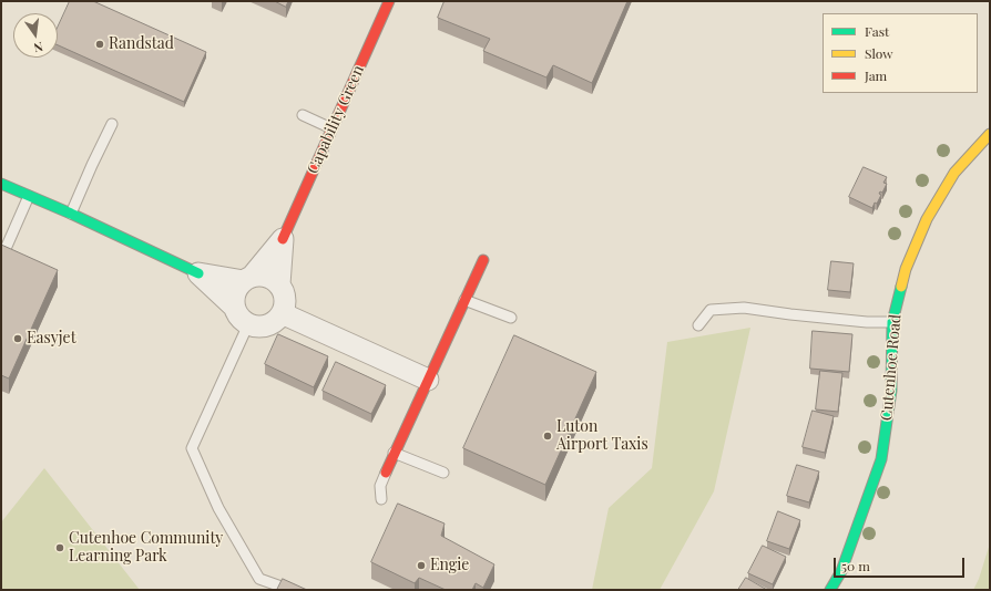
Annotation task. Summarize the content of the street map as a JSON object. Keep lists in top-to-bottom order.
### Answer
{
  "streets": {
    "street": ["Capability Green", "Cutenhoe Road"]
  },
  "places": [
    "Randstad",
    "Easyjet",
    "Luton Airport Taxis",
    "Cutenhoe Community Learning Park",
    "Engie"
  ],
  "legend": ["Fast", "Slow", "Jam"],
  "scale_bar": "50 m",
  "north": "bottom"
}
